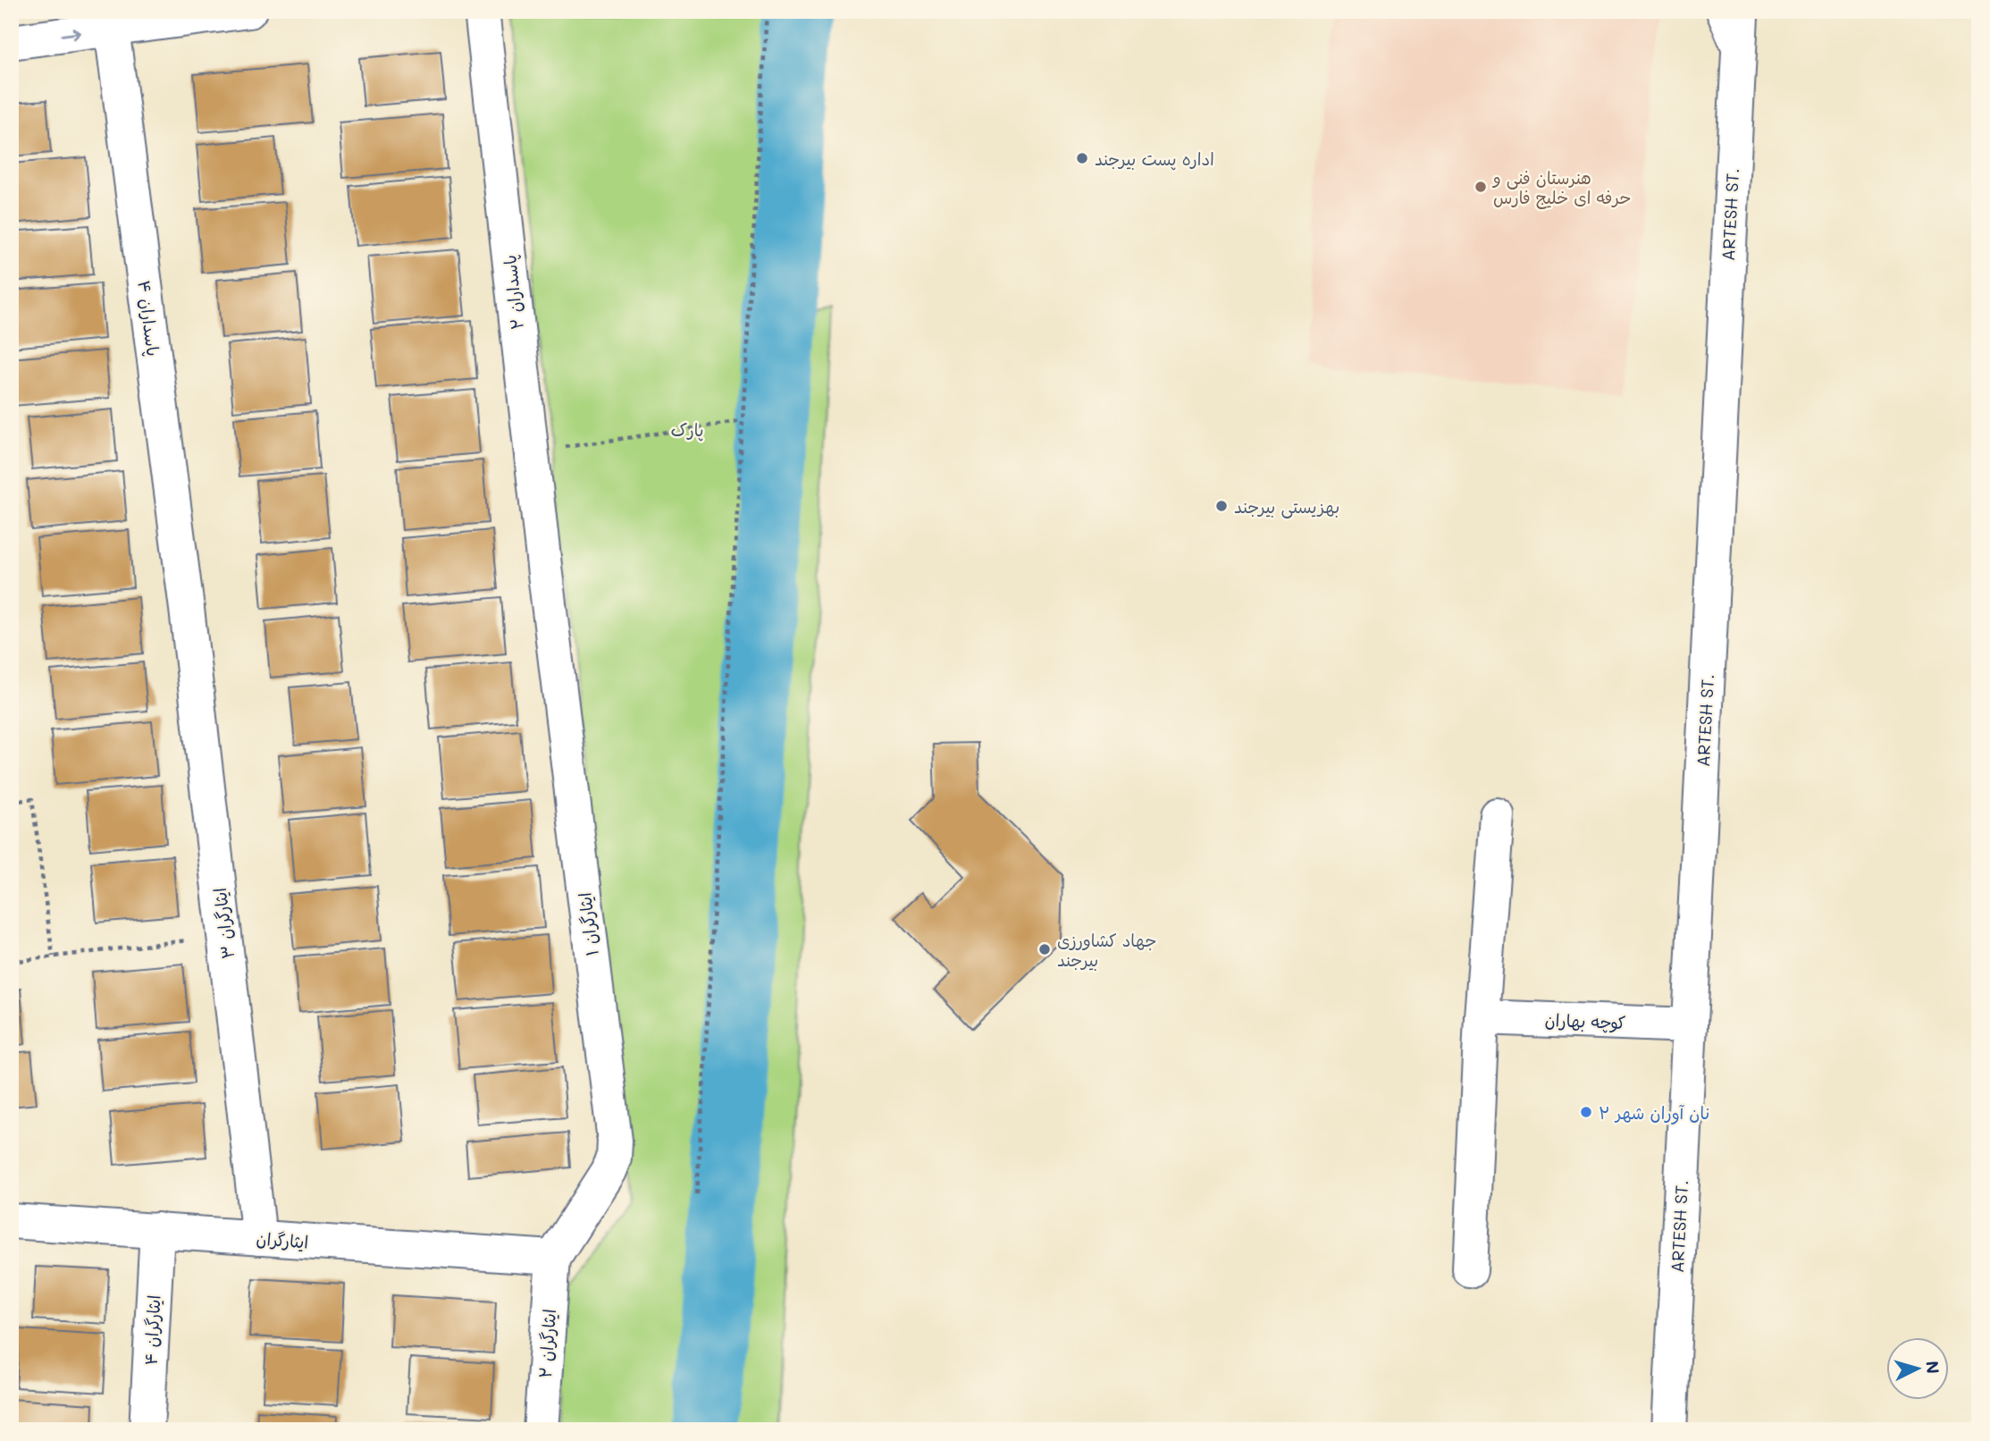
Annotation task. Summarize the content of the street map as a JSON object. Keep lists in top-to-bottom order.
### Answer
{
  "streets": {
    "street": [
      "ARTESH ST.",
      "پاسداران ۲",
      "پاسداران ۴",
      "ایثارگران ۳",
      "ایثارگران ۱",
      "کوچه بهاران",
      "ایثارگران",
      "ایثارگران ۴",
      "ایثارگران ۲"
    ]
  },
  "crossings": [
    ["ARTESH ST.", "کوچه بهاران"],
    ["پاسداران ۲", "ایثارگران ۱"],
    ["پاسداران ۴", "ایثارگران ۳"],
    ["ایثارگران ۳", "ایثارگران"],
    ["ایثارگران ۱", "ایثارگران"],
    ["ایثارگران ۱", "ایثارگران ۲"],
    ["ایثارگران", "ایثارگران ۴"],
    ["ایثارگران", "ایثارگران ۲"]
  ],
  "parks": ["پارک"],
  "places": [
    "اداره پست بیرجند",
    "هنرستان فنی و حرفه ای خلیج فارس",
    "بهزیستی بیرجند",
    "جهاد کشاورزی بیرجند",
    "نان آوران شهر ۲"
  ],
  "north": "right"
}
